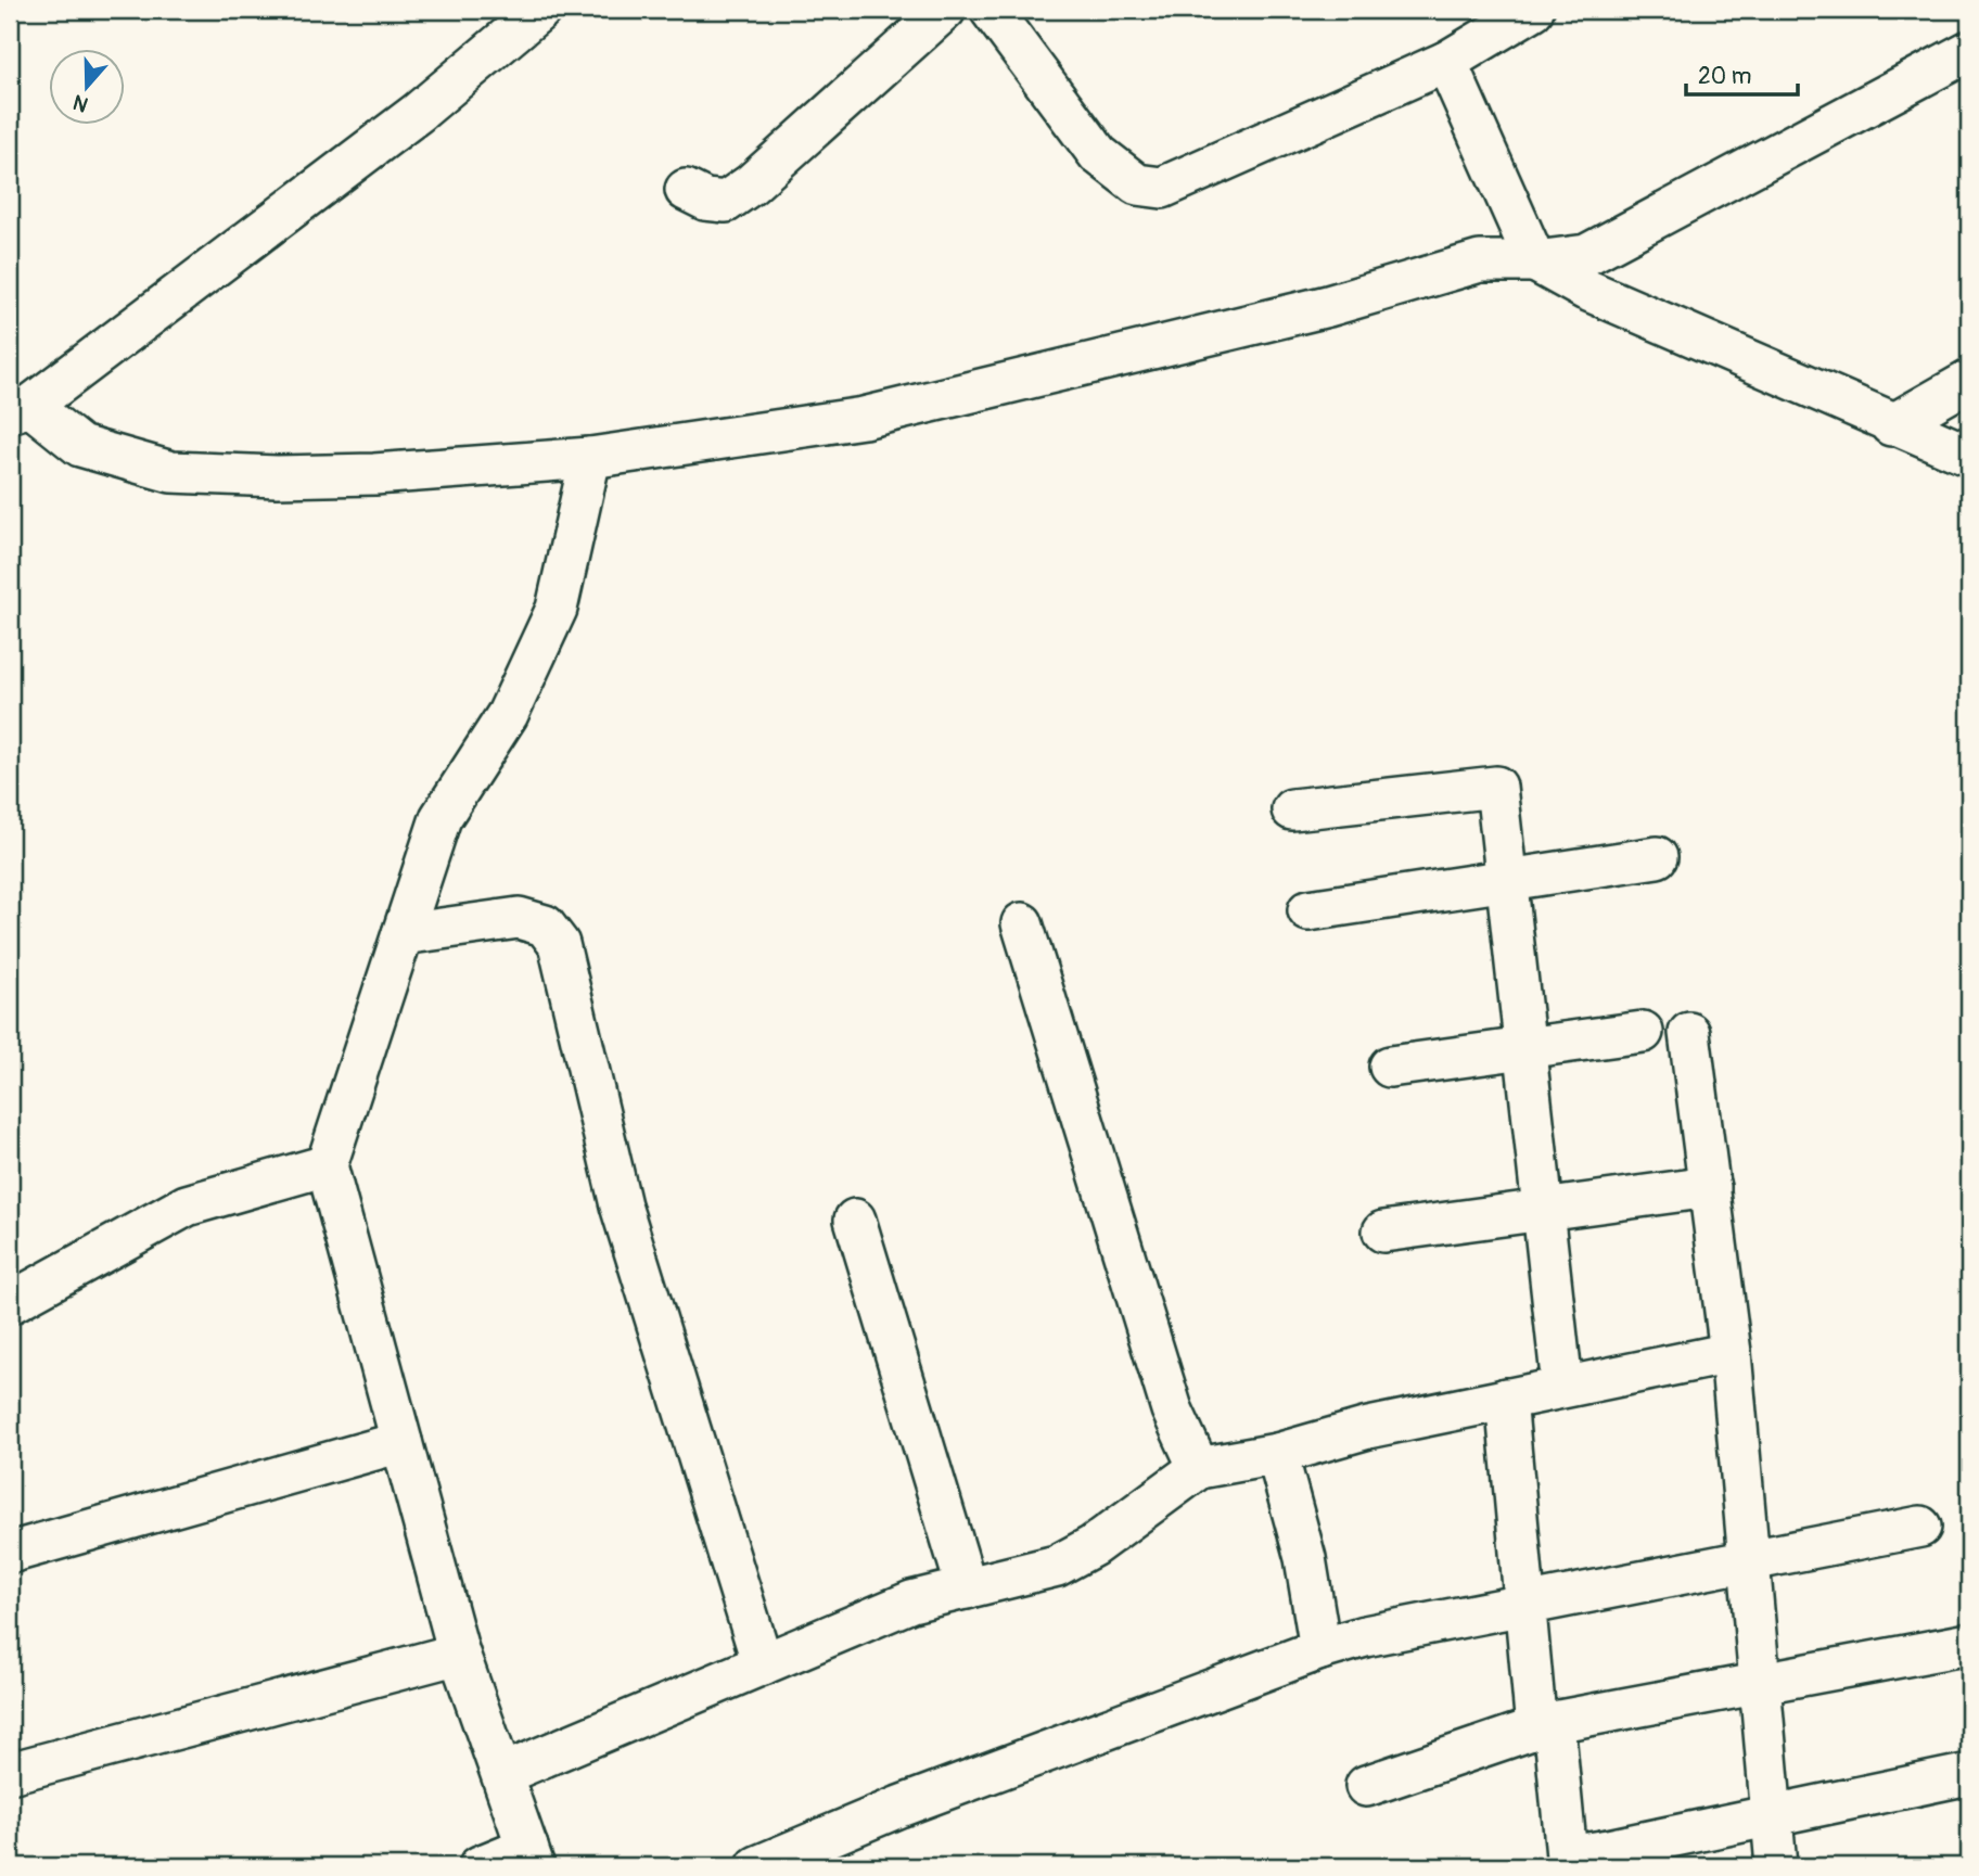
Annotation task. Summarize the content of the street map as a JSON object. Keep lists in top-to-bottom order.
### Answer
{
  "scale_bar": "20 m",
  "north": "bottom"
}
